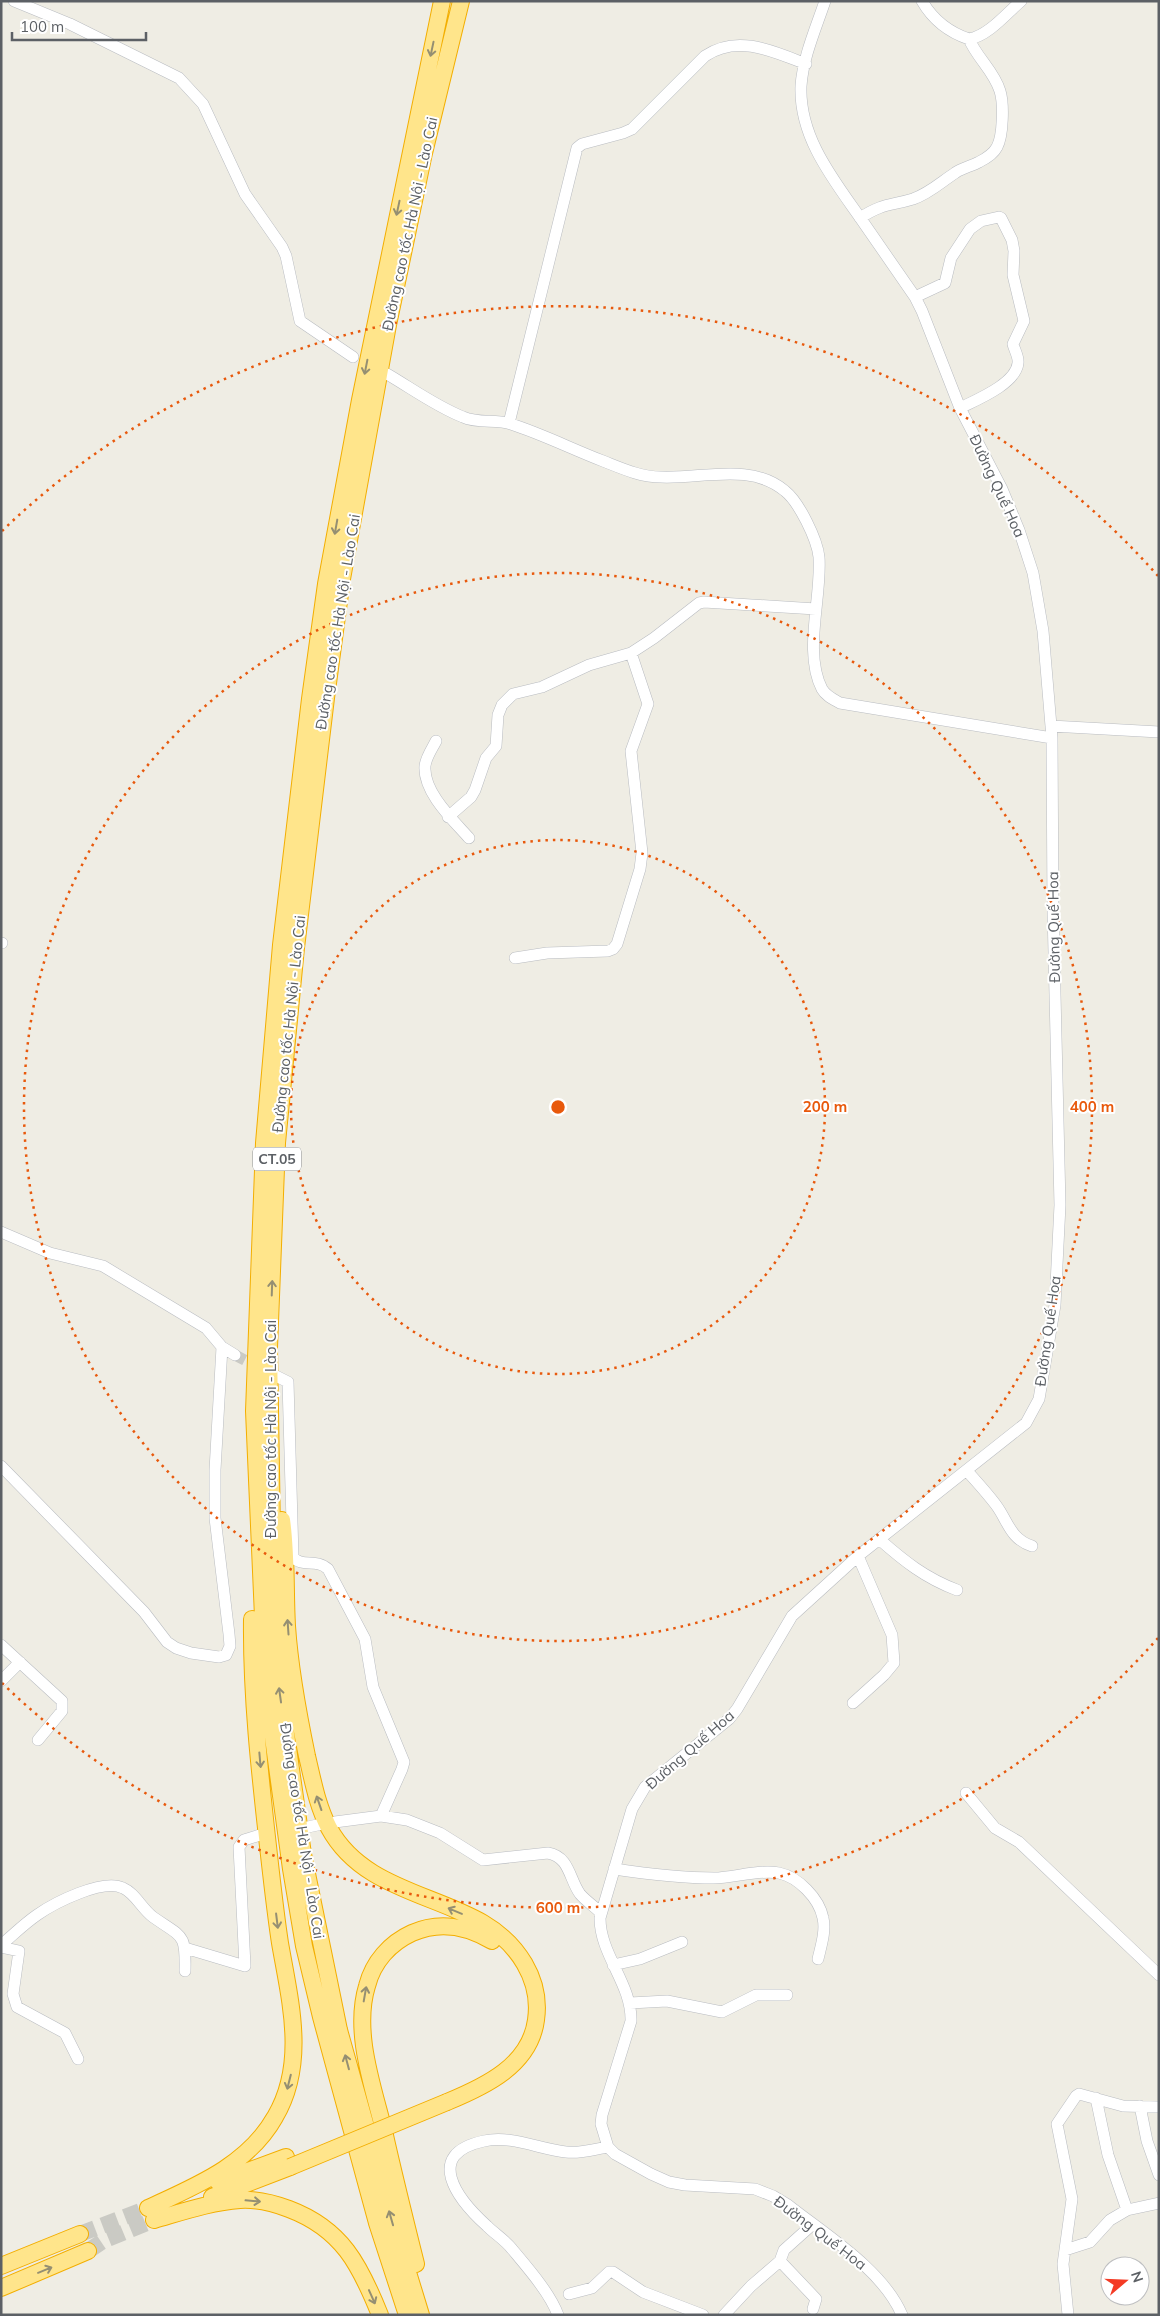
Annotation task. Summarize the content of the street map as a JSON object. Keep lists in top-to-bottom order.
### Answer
{
  "streets": {
    "highway": ["Đường cao tốc Hà Nội - Lào Cai", "CT.05"],
    "street": ["Đường Quế Hoa"]
  },
  "scale_bar": "100 m",
  "north": "right",
  "rings": ["200 m", "400 m", "600 m"]
}
